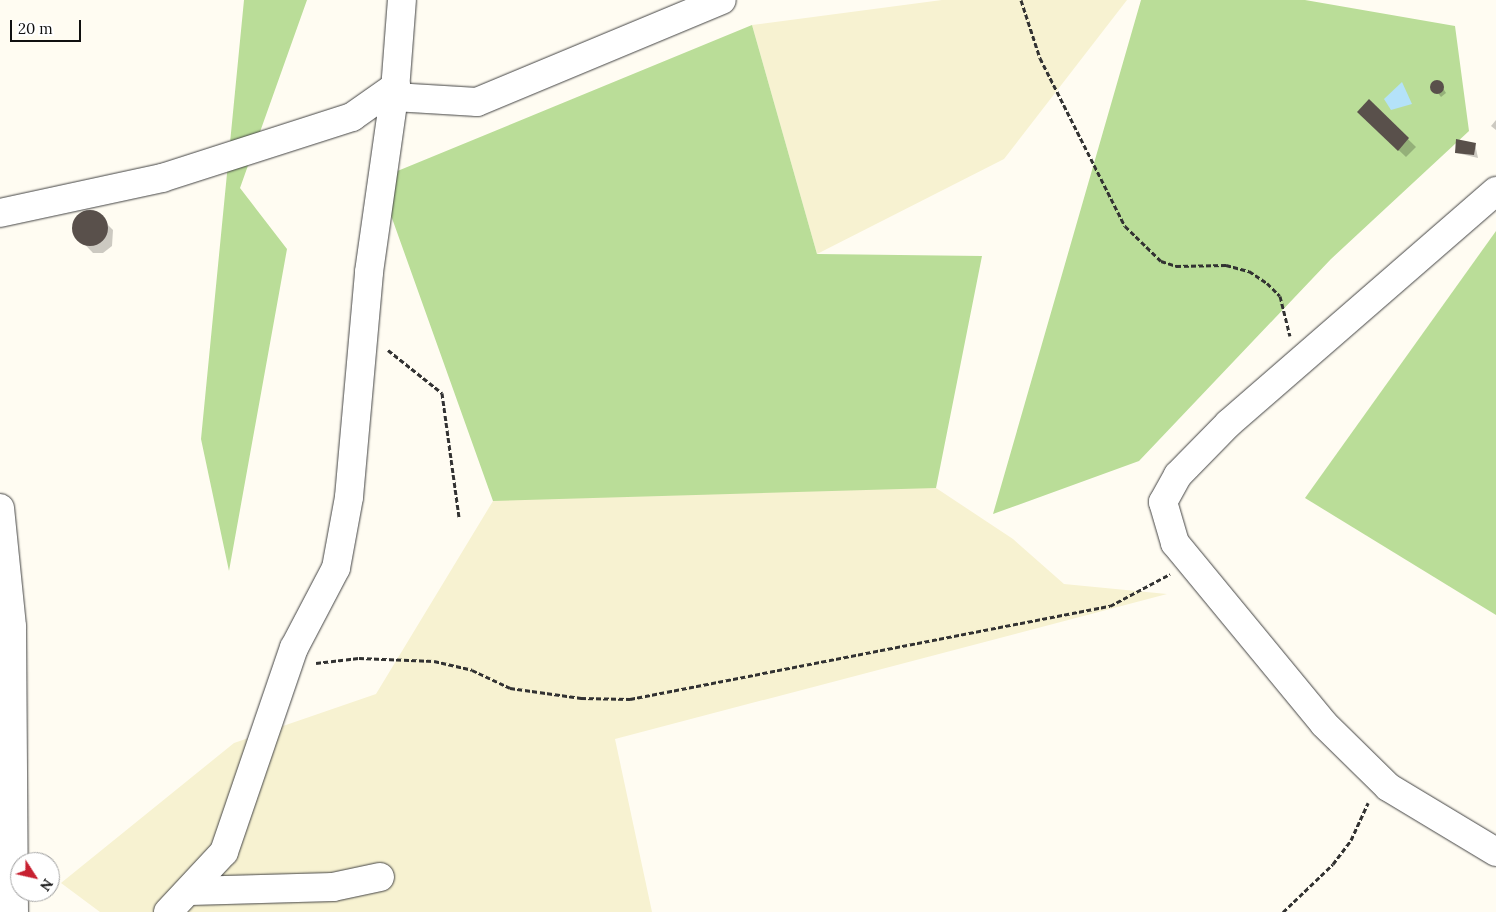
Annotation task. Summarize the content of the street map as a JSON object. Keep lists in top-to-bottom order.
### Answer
{
  "scale_bar": "20 m",
  "north": "bottom right"
}
